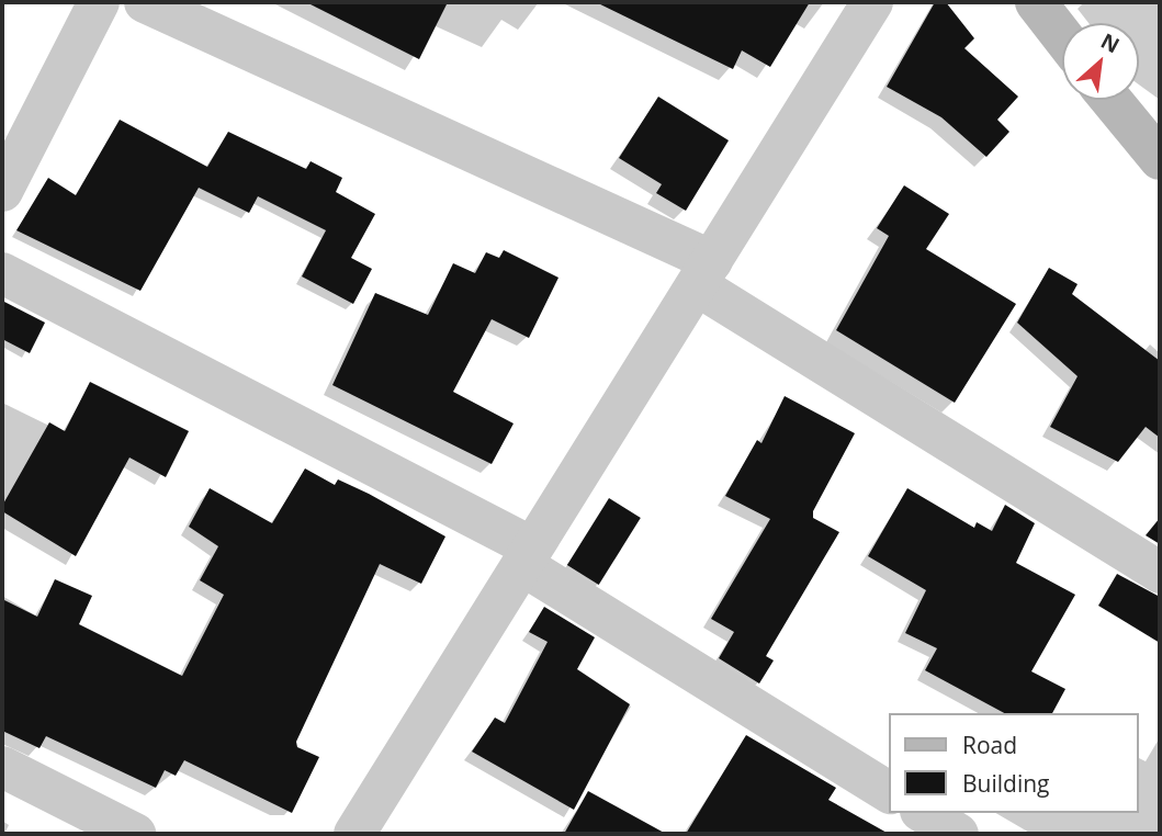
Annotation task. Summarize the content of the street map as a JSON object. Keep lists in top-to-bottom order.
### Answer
{
  "legend": ["Road", "Building"],
  "north": "top right"
}
